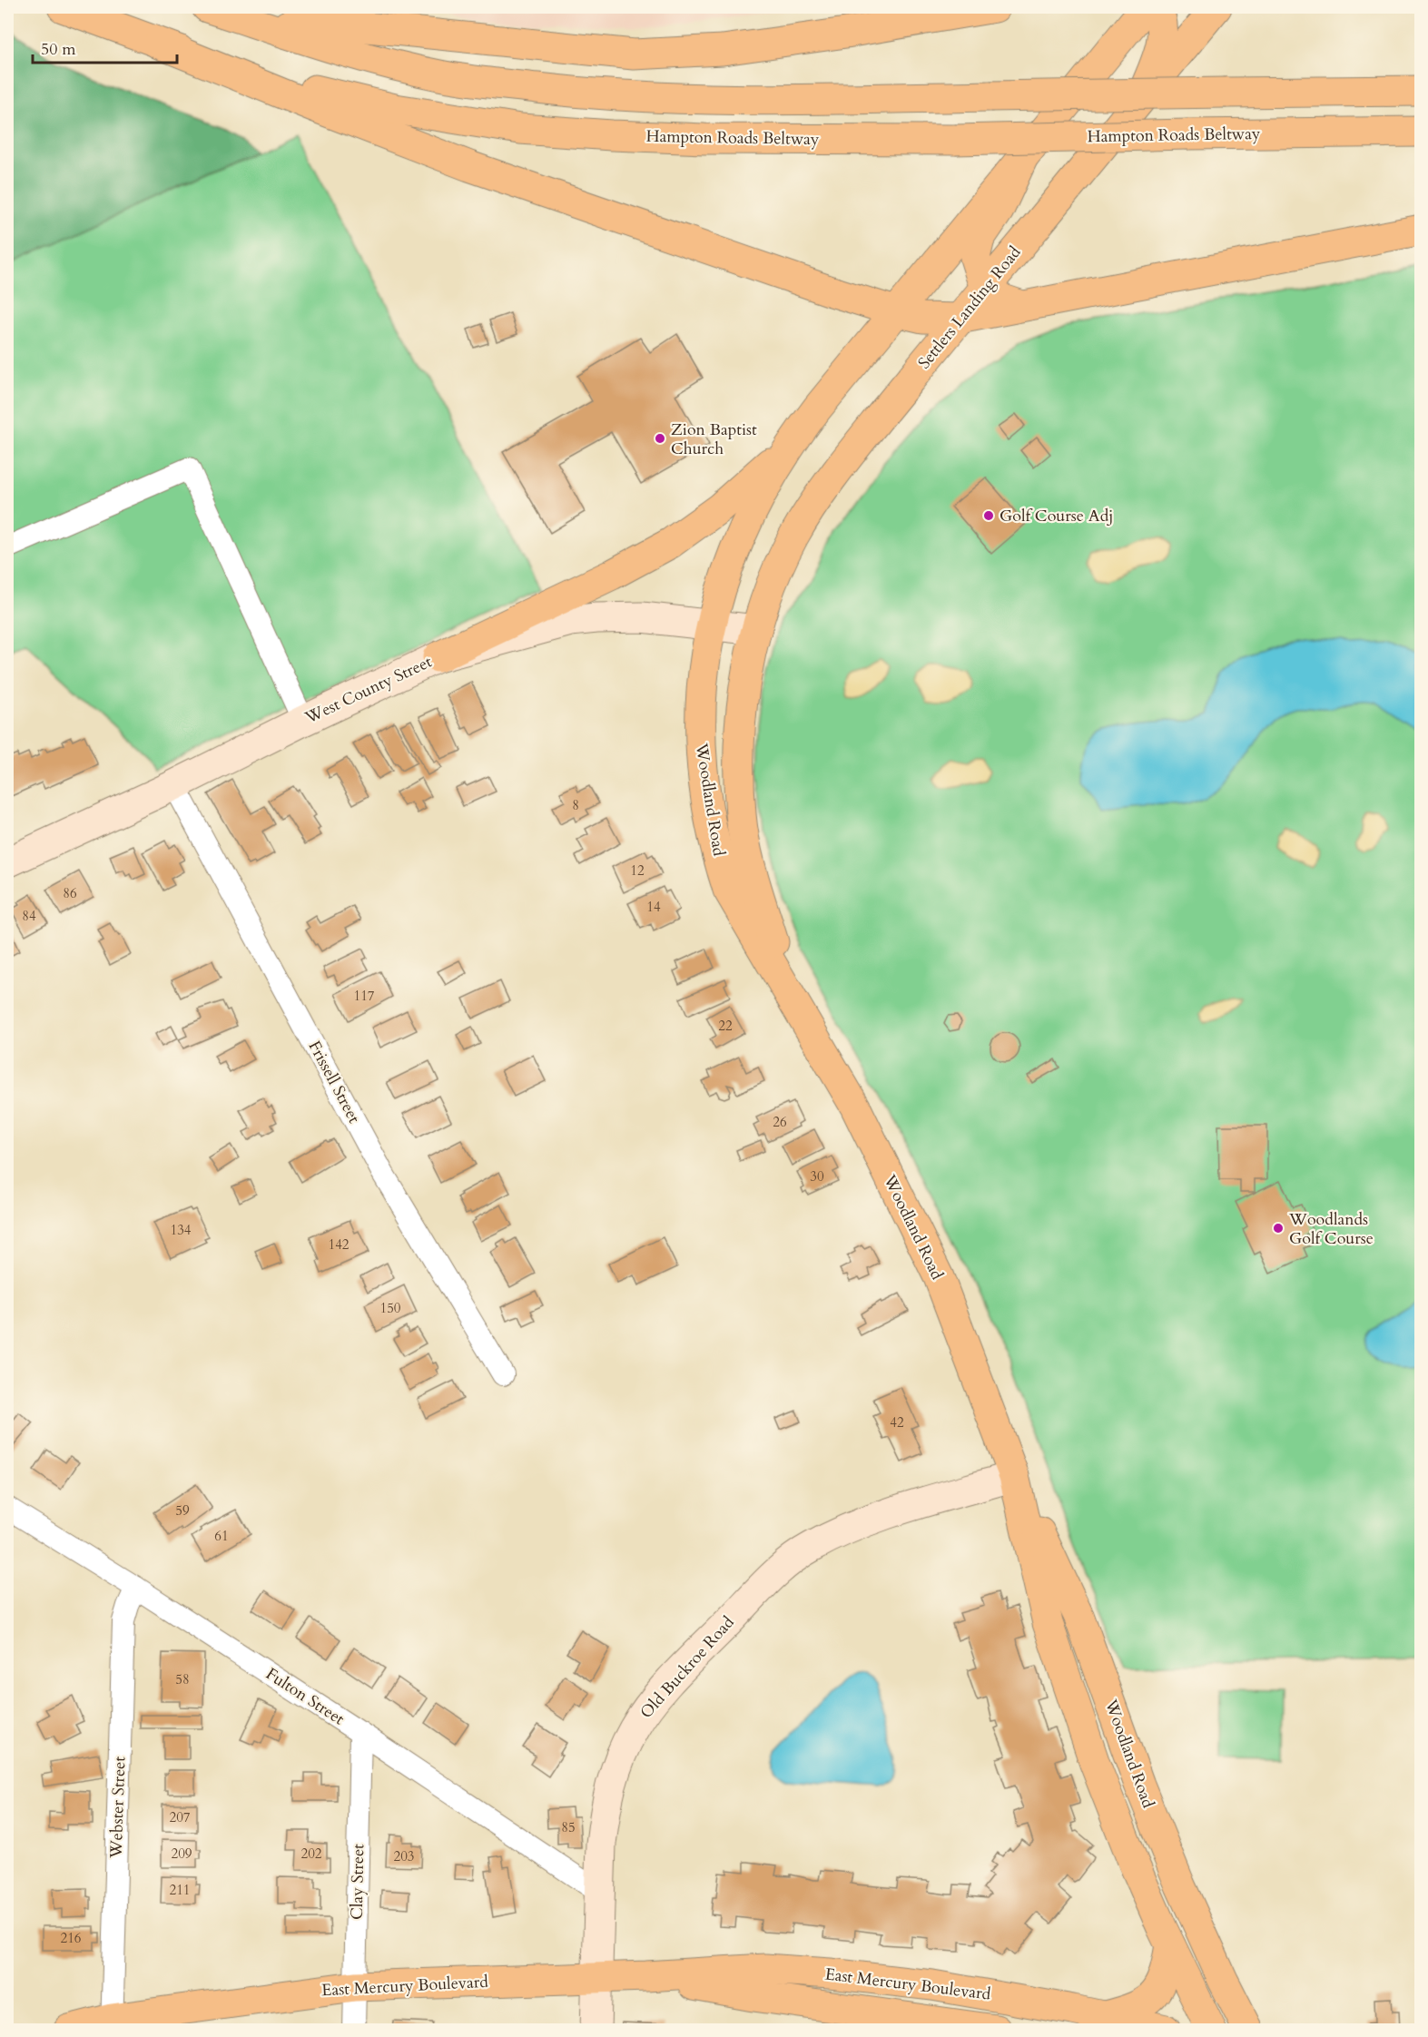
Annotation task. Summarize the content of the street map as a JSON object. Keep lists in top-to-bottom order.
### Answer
{
  "streets": {
    "main road": [
      "Hampton Roads Beltway",
      "Settlers Landing Road",
      "West County Street",
      "Woodland Road",
      "Old Buckroe Road",
      "East Mercury Boulevard"
    ],
    "street": [
      "Frissell Street",
      "Fulton Street",
      "Webster Street",
      "Clay Street"
    ]
  },
  "crossings": [
    ["Settlers Landing Road", "West County Street"],
    ["Settlers Landing Road", "Woodland Road"],
    ["West County Street", "Woodland Road"],
    ["West County Street", "Frissell Street"],
    ["Woodland Road", "Old Buckroe Road"],
    ["Old Buckroe Road", "Fulton Street"],
    ["Old Buckroe Road", "East Mercury Boulevard"],
    ["Fulton Street", "Webster Street"],
    ["Fulton Street", "Clay Street"],
    ["Webster Street", "East Mercury Boulevard"],
    ["Clay Street", "East Mercury Boulevard"]
  ],
  "places": ["Zion Baptist Church", "Golf Course Adj", "Woodlands Golf Course"],
  "house_numbers": [
    "8",
    "12",
    "86",
    "14",
    "84",
    "117",
    "22",
    "26",
    "30",
    "134",
    "142",
    "150",
    "42",
    "59",
    "61",
    "58",
    "207",
    "85",
    "209",
    "202",
    "203",
    "211",
    "216"
  ],
  "scale_bar": "50 m"
}
